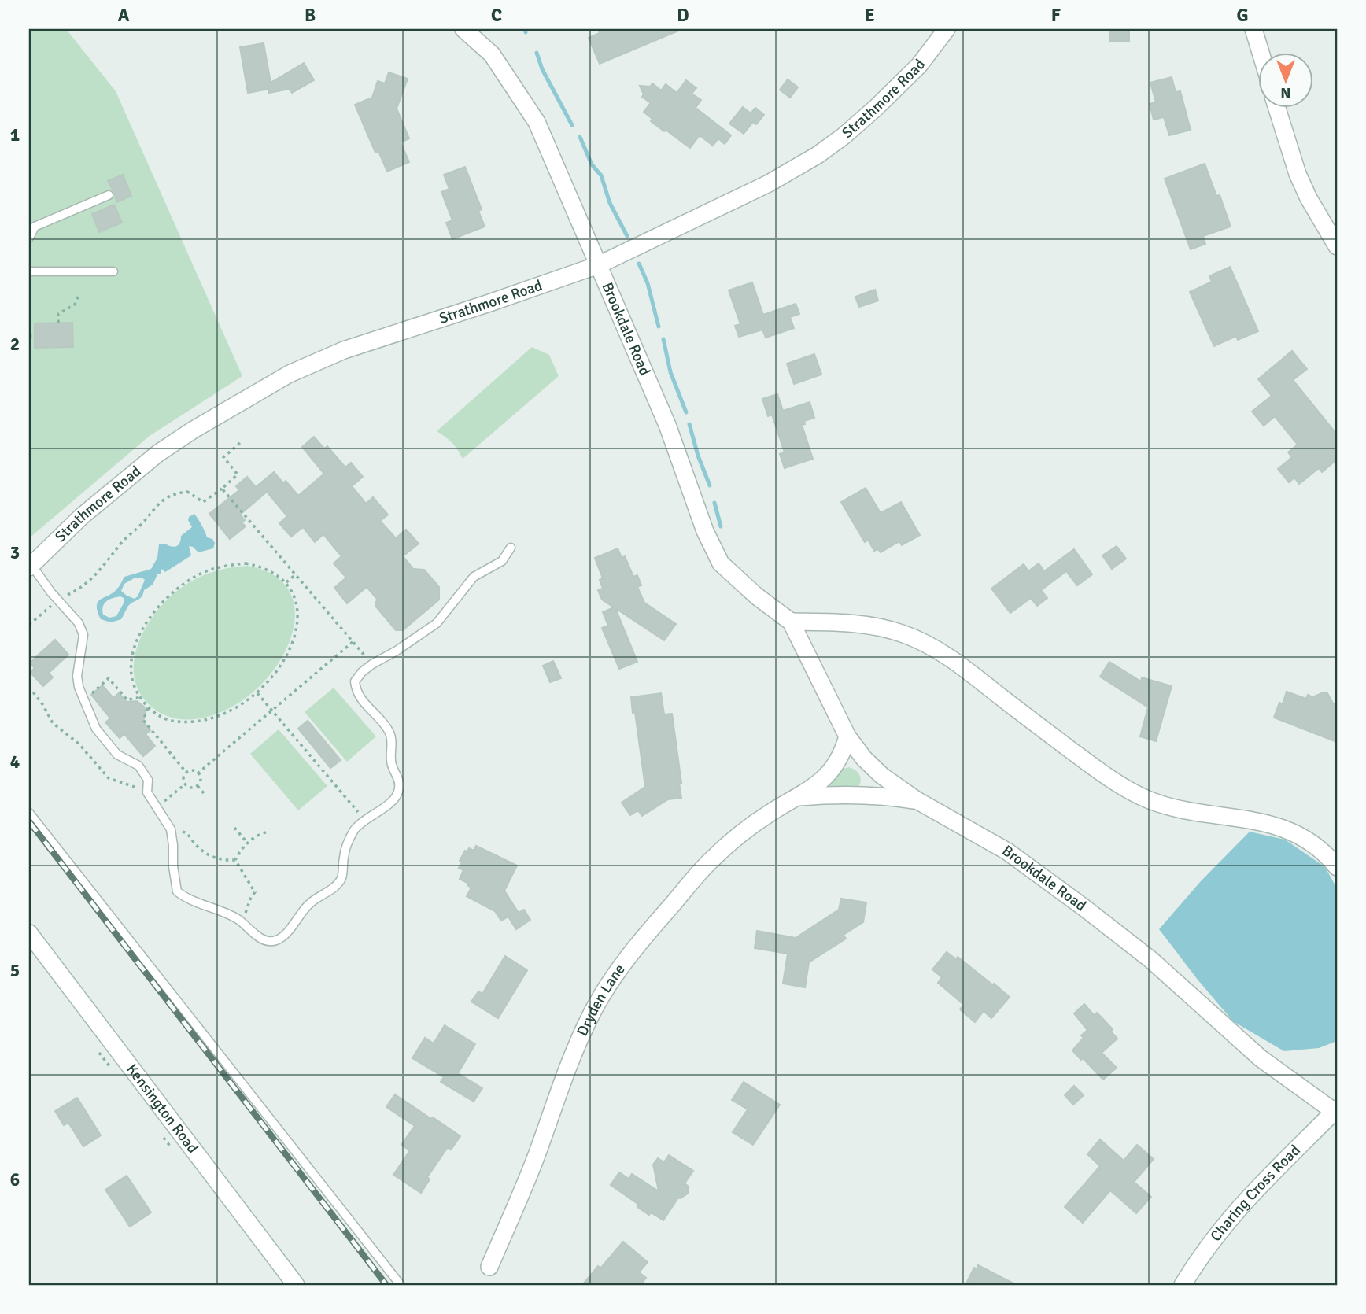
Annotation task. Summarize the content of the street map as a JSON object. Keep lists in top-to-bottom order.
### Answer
{
  "streets": {
    "street": [
      "Strathmore Road",
      "Brookdale Road",
      "Dryden Lane",
      "Kensington Road",
      "Charing Cross Road"
    ]
  },
  "crossings": [
    ["Strathmore Road", "Brookdale Road"],
    ["Brookdale Road", "Dryden Lane"],
    ["Brookdale Road", "Charing Cross Road"]
  ],
  "north": "bottom",
  "grid": {
    "columns": [
      "A",
      "B",
      "C",
      "D",
      "E",
      "F",
      "G"
    ],
    "rows": [
      "1",
      "2",
      "3",
      "4",
      "5",
      "6"
    ]
  }
}
